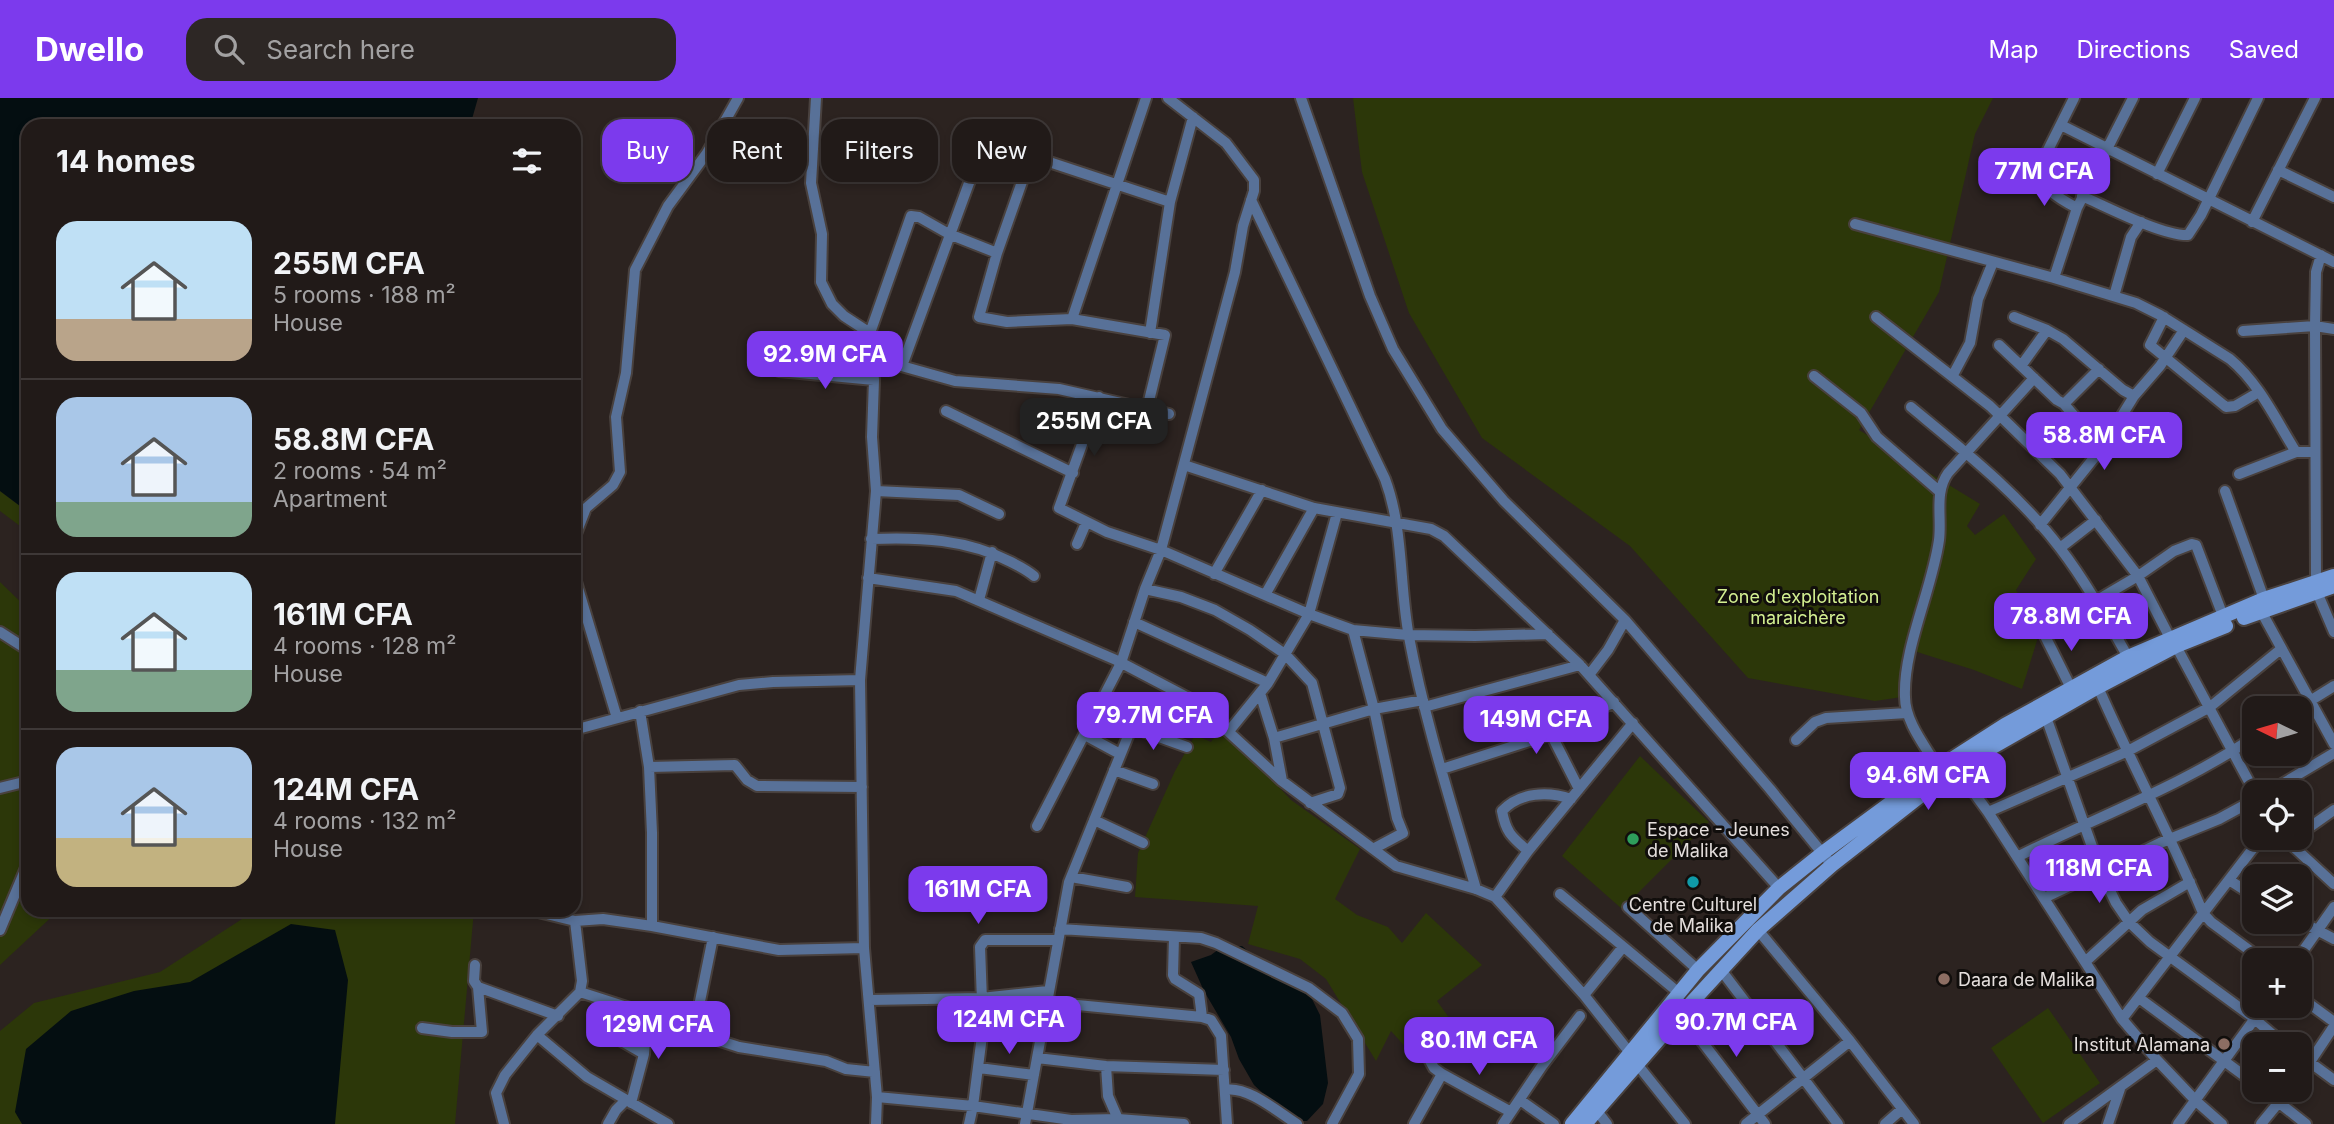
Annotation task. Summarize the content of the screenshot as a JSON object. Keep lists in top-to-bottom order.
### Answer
{
  "parks": ["Zone d'exploitation maraichère"],
  "places": [
    "Espace - Jeunes de Malika",
    "Centre Culturel de Malika",
    "Daara de Malika",
    "Institut Alamana"
  ],
  "north": "left",
  "page": {
    "header": "Dwello",
    "search": "Search here",
    "nav": ["Map", "Directions", "Saved"],
    "chip": [
      "Buy",
      "Rent",
      "Filters",
      "New"
    ],
    "heading": "14 homes",
    "price": [
      "77M CFA",
      "92.9M CFA",
      "255M CFA",
      "58.8M CFA",
      "78.8M CFA",
      "79.7M CFA",
      "149M CFA",
      "94.6M CFA",
      "118M CFA",
      "161M CFA",
      "124M CFA",
      "90.7M CFA",
      "129M CFA",
      "80.1M CFA"
    ],
    "list": [
      {
        "name": "255M CFA",
        "note": "5 rooms · 188 m² · House"
      },
      {
        "name": "58.8M CFA",
        "note": "2 rooms · 54 m² · Apartment"
      },
      {
        "name": "161M CFA",
        "note": "4 rooms · 128 m² · House"
      },
      {
        "name": "124M CFA",
        "note": "4 rooms · 132 m² · House"
      }
    ],
    "map_buttons": ["+", "−"]
  }
}
